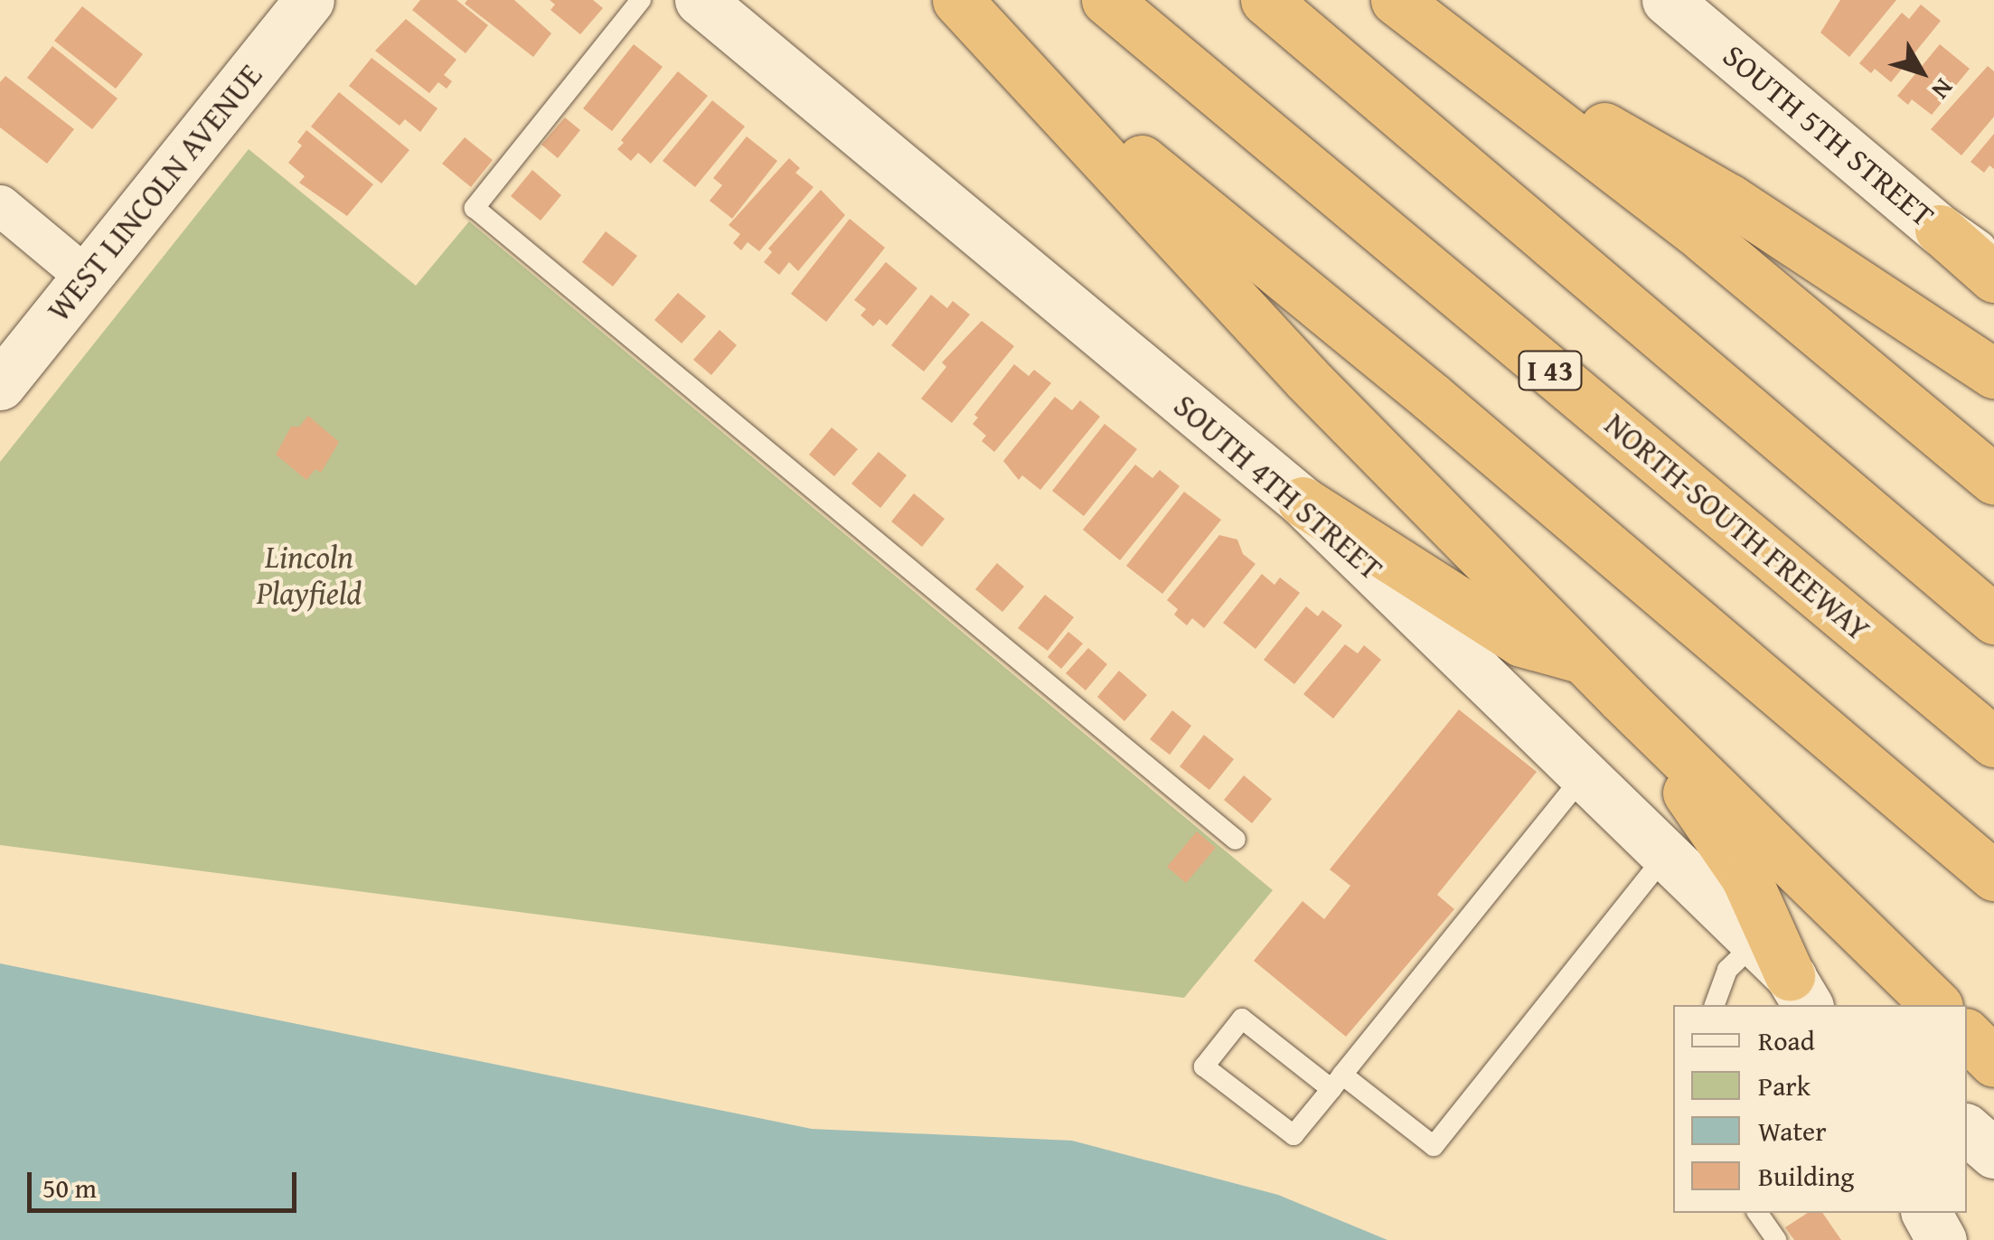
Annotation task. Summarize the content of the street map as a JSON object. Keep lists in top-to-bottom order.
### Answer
{
  "streets": {
    "highway": ["I 43", "NORTH-SOUTH FREEWAY"],
    "street": ["SOUTH 5TH STREET", "WEST LINCOLN AVENUE", "SOUTH 4TH STREET"]
  },
  "parks": ["Lincoln Playfield"],
  "legend": [
    "Road",
    "Park",
    "Water",
    "Building"
  ],
  "scale_bar": "50 m",
  "north": "bottom right"
}
